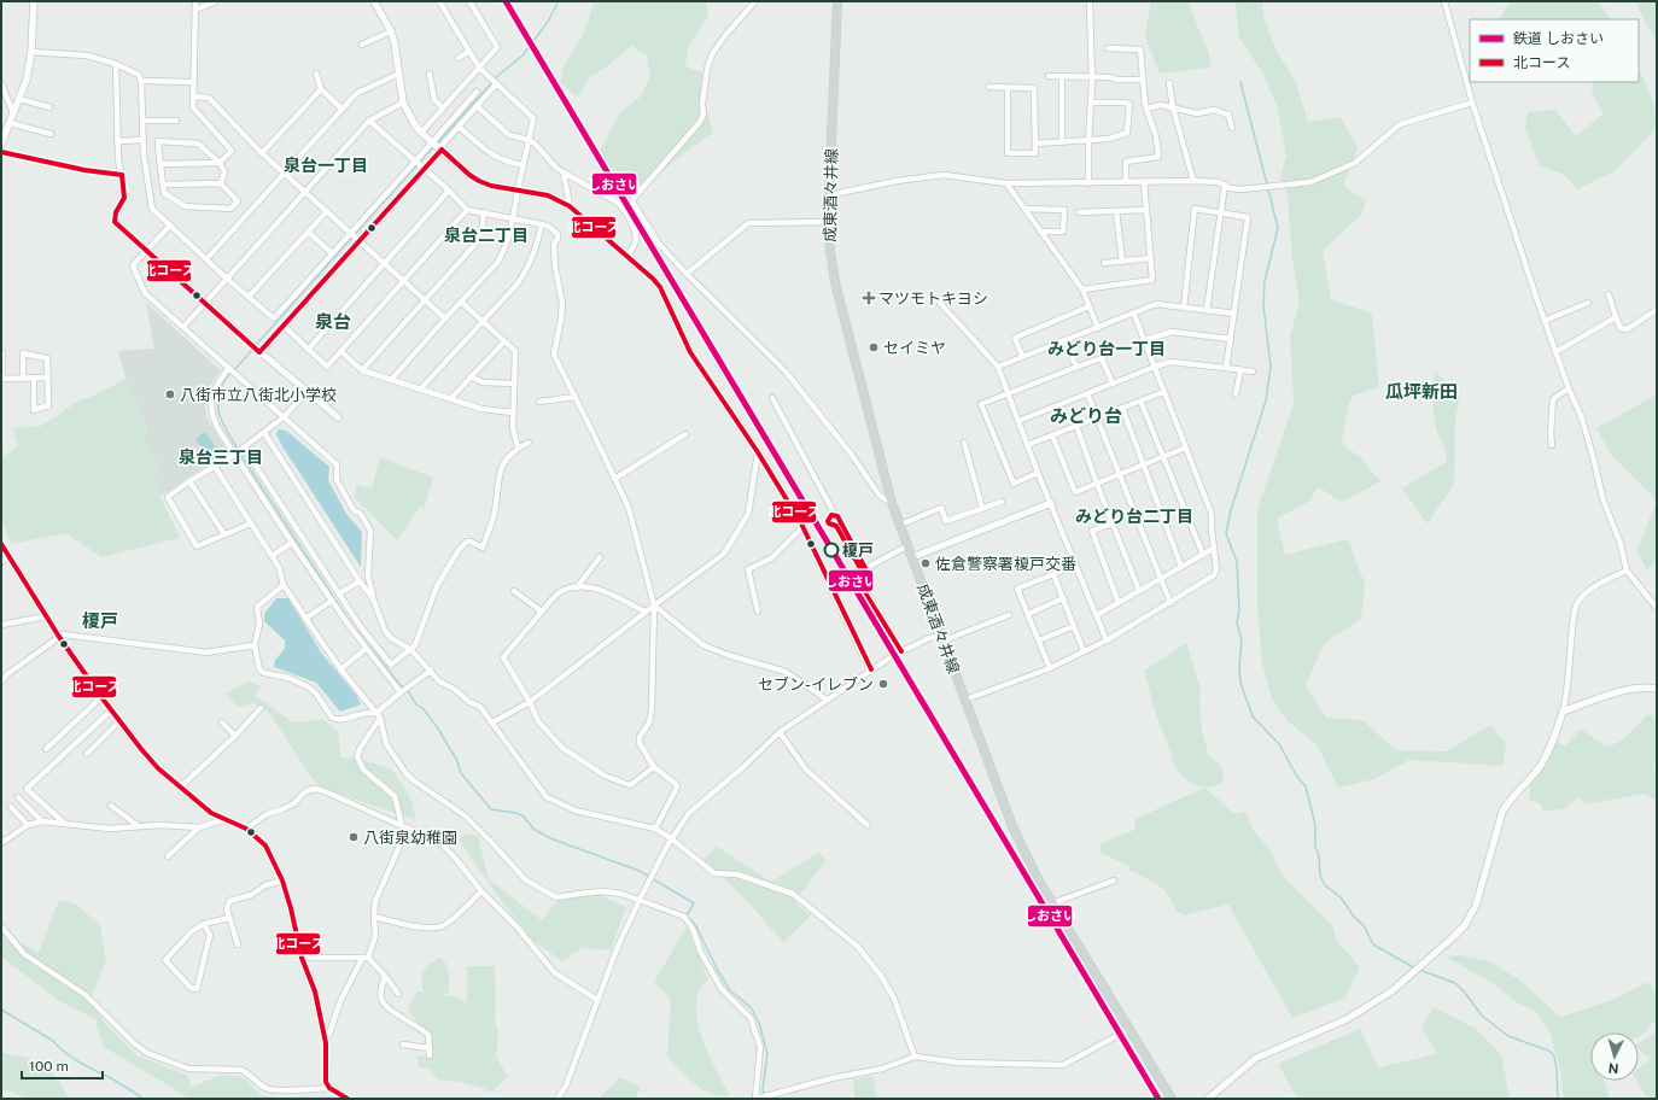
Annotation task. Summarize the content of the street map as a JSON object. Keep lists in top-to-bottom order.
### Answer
{
  "streets": {
    "main road": ["成東酒々井線"]
  },
  "districts": [
    "泉台一丁目",
    "泉台二丁目",
    "泉台",
    "みどり台一丁目",
    "瓜坪新田",
    "みどり台",
    "泉台三丁目",
    "みどり台二丁目",
    "榎戸"
  ],
  "places": {
    "health": ["マツモトキヨシ"],
    "other": [
      "セイミヤ",
      "八街市立八街北小学校",
      "榎戸",
      "佐倉警察署榎戸交番",
      "セブン-イレブン",
      "八街泉幼稚園"
    ]
  },
  "lines": ["rail line しおさい", "transit line 北コース"],
  "legend": ["鉄道 しおさい", "北コース"],
  "scale_bar": "100 m",
  "north": "bottom"
}
